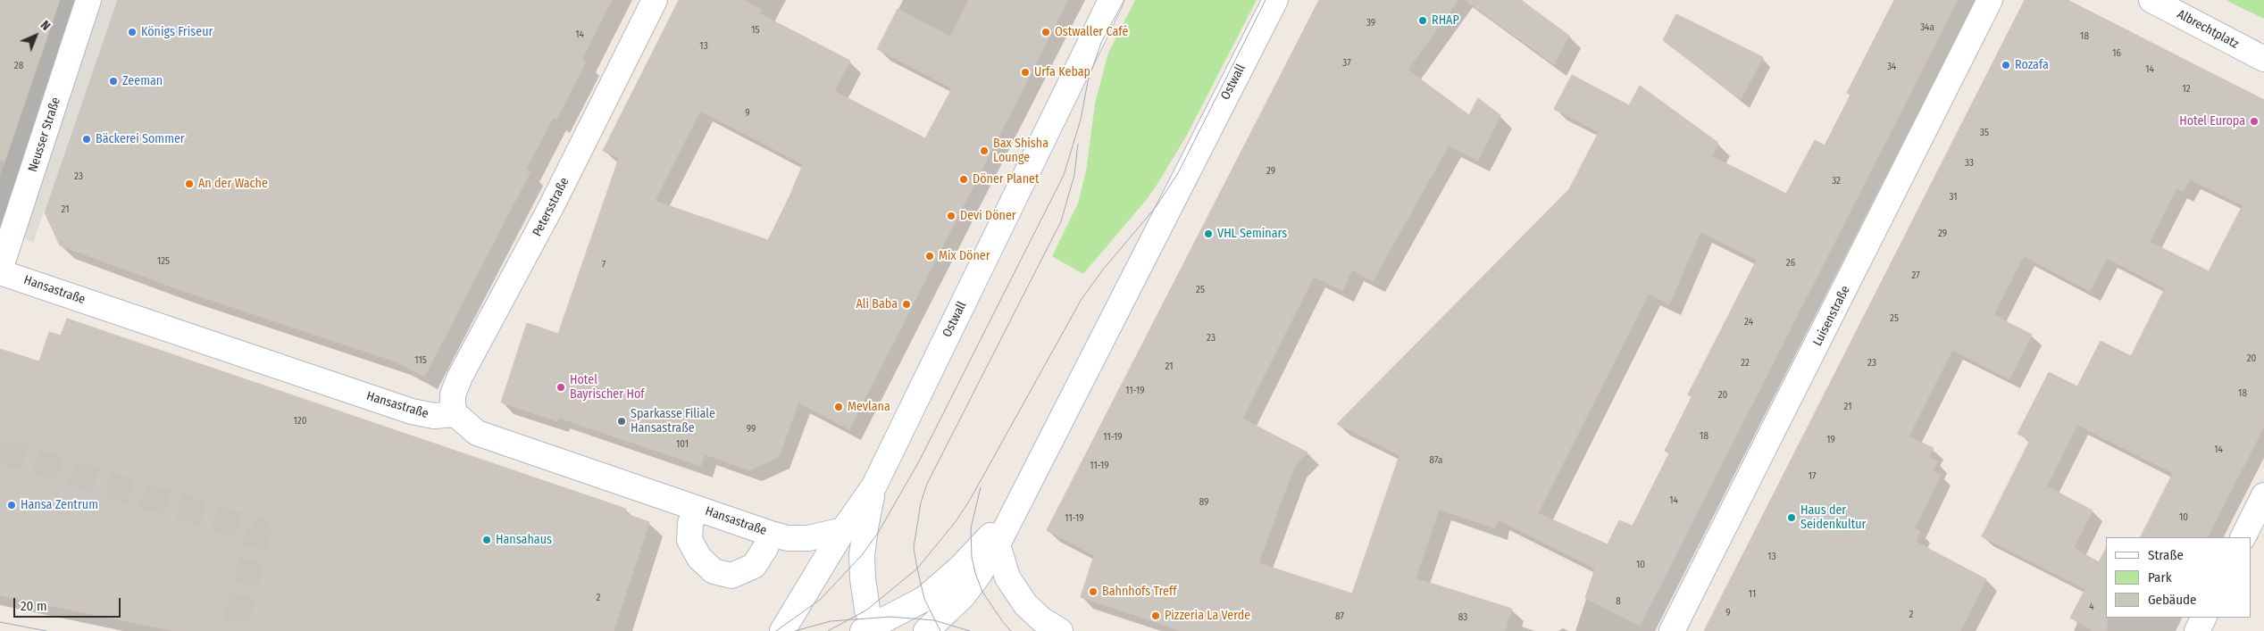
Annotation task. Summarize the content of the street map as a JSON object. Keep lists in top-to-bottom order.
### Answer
{
  "streets": {
    "street": [
      "Albrechtplatz",
      "Ostwall",
      "Neusser Straße",
      "Petersstraße",
      "Hansastraße",
      "Luisenstraße"
    ]
  },
  "crossings": [
    ["Ostwall", "Hansastraße"],
    ["Neusser Straße", "Hansastraße"],
    ["Petersstraße", "Hansastraße"]
  ],
  "places": [
    "RHAP",
    "Königs Friseur",
    "Ostwaller Café",
    "Rozafa",
    "Urfa Kebap",
    "Zeeman",
    "Hotel Europa",
    "Bäckerei Sommer",
    "Bax Shisha Lounge",
    "Döner Planet",
    "An der Wache",
    "Devi Döner",
    "VHL Seminars",
    "Mix Döner",
    "Ali Baba",
    "Hotel Bayrischer Hof",
    "Mevlana",
    "Sparkasse Filiale Hansastraße",
    "Hansa Zentrum",
    "Haus der Seidenkultur",
    "Hansahaus",
    "Bahnhofs Treff",
    "Pizzeria La Verde"
  ],
  "house_numbers": [
    "39",
    "34a",
    "15",
    "14",
    "18",
    "13",
    "16",
    "37",
    "28",
    "34",
    "14",
    "12",
    "9",
    "35",
    "33",
    "29",
    "23",
    "32",
    "31",
    "21",
    "29",
    "125",
    "26",
    "7",
    "27",
    "25",
    "25",
    "24",
    "23",
    "20",
    "115",
    "22",
    "23",
    "21",
    "11-19",
    "18",
    "20",
    "21",
    "120",
    "99",
    "18",
    "11-19",
    "19",
    "101",
    "14",
    "87a",
    "11-19",
    "17",
    "14",
    "89",
    "10",
    "11-19",
    "13",
    "10",
    "11",
    "2",
    "8",
    "4",
    "9",
    "2",
    "87",
    "83"
  ],
  "legend": ["Straße", "Park", "Gebäude"],
  "scale_bar": "20 m",
  "north": "top right"
}
